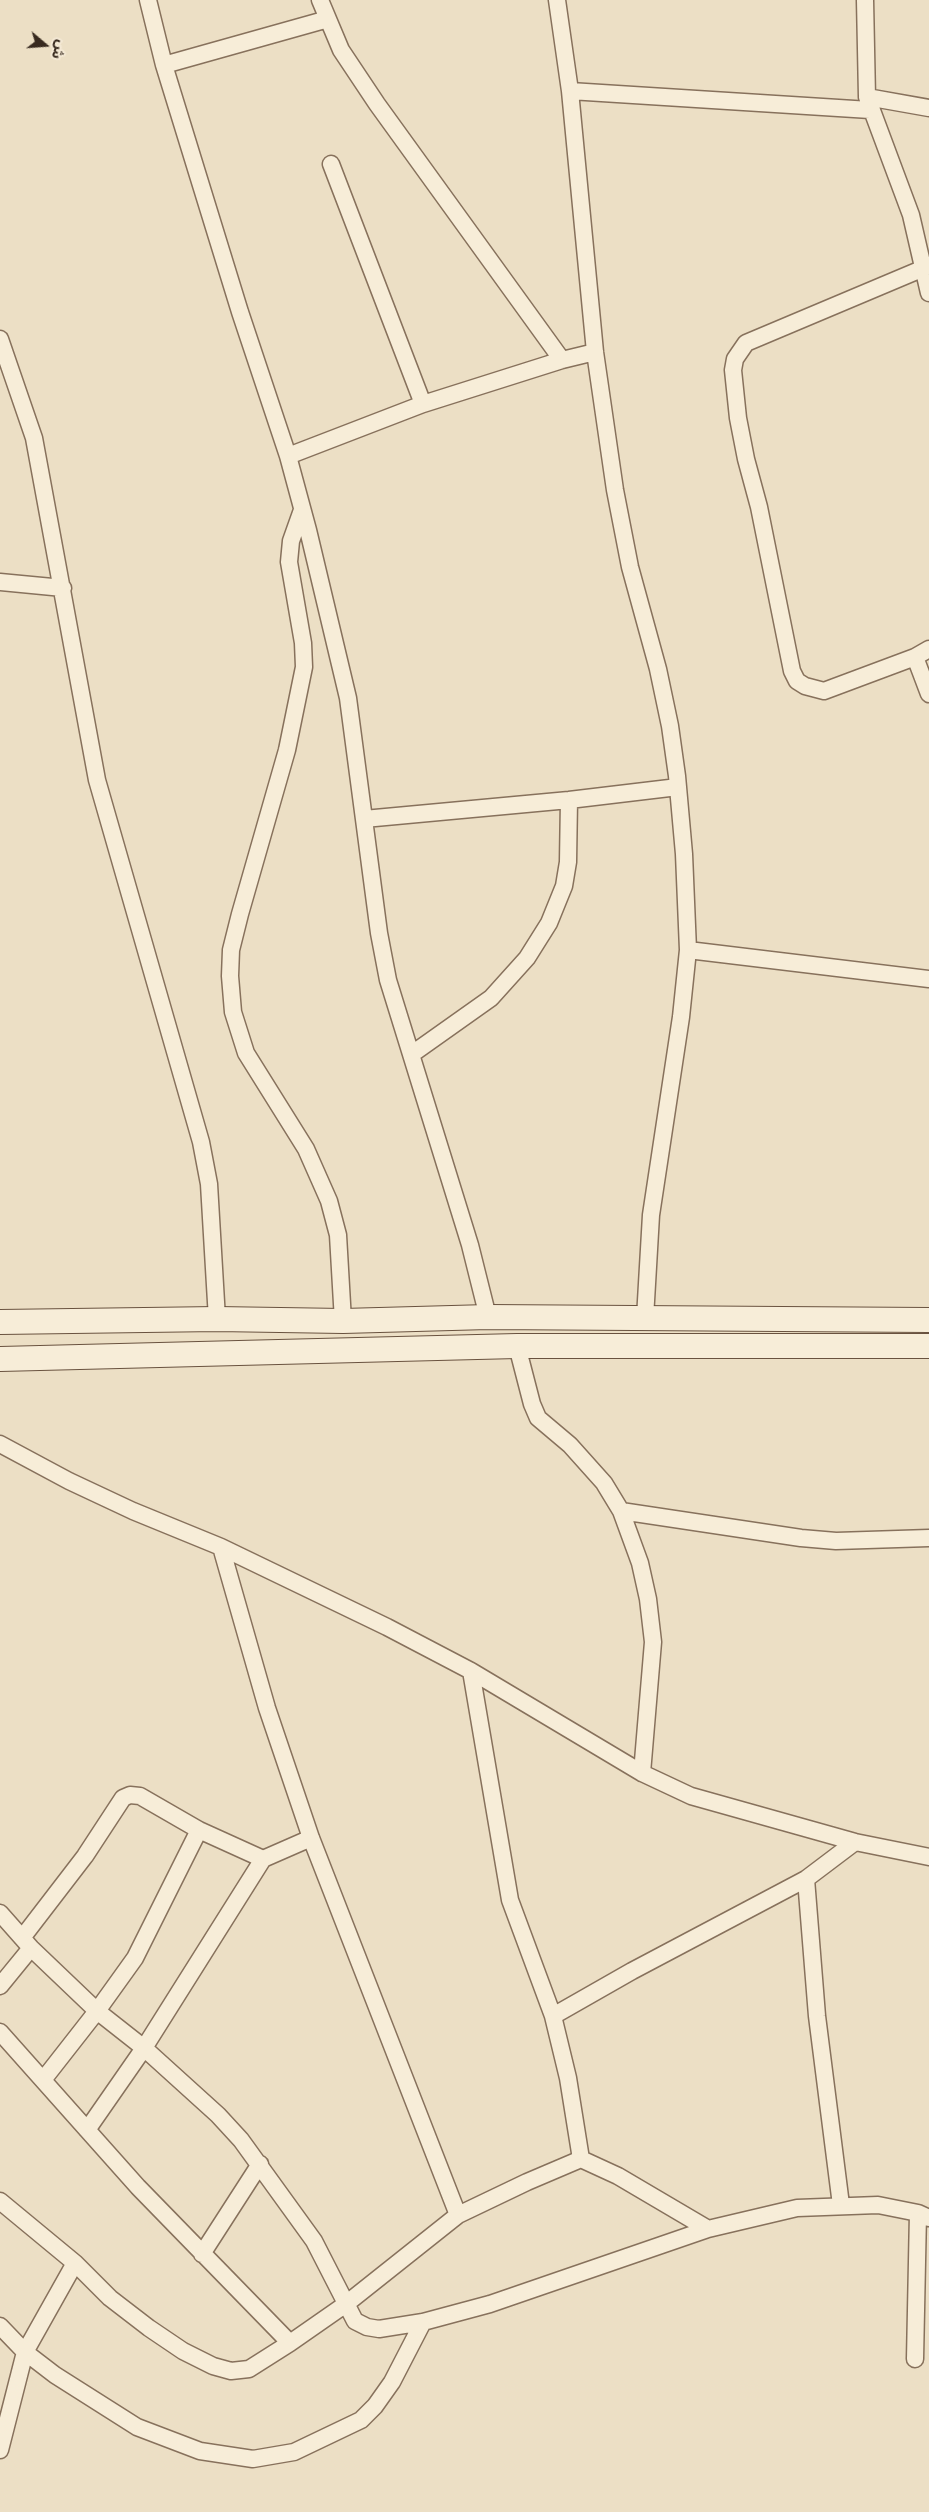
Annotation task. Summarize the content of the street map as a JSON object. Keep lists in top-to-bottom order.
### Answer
{
  "north": "right"
}
